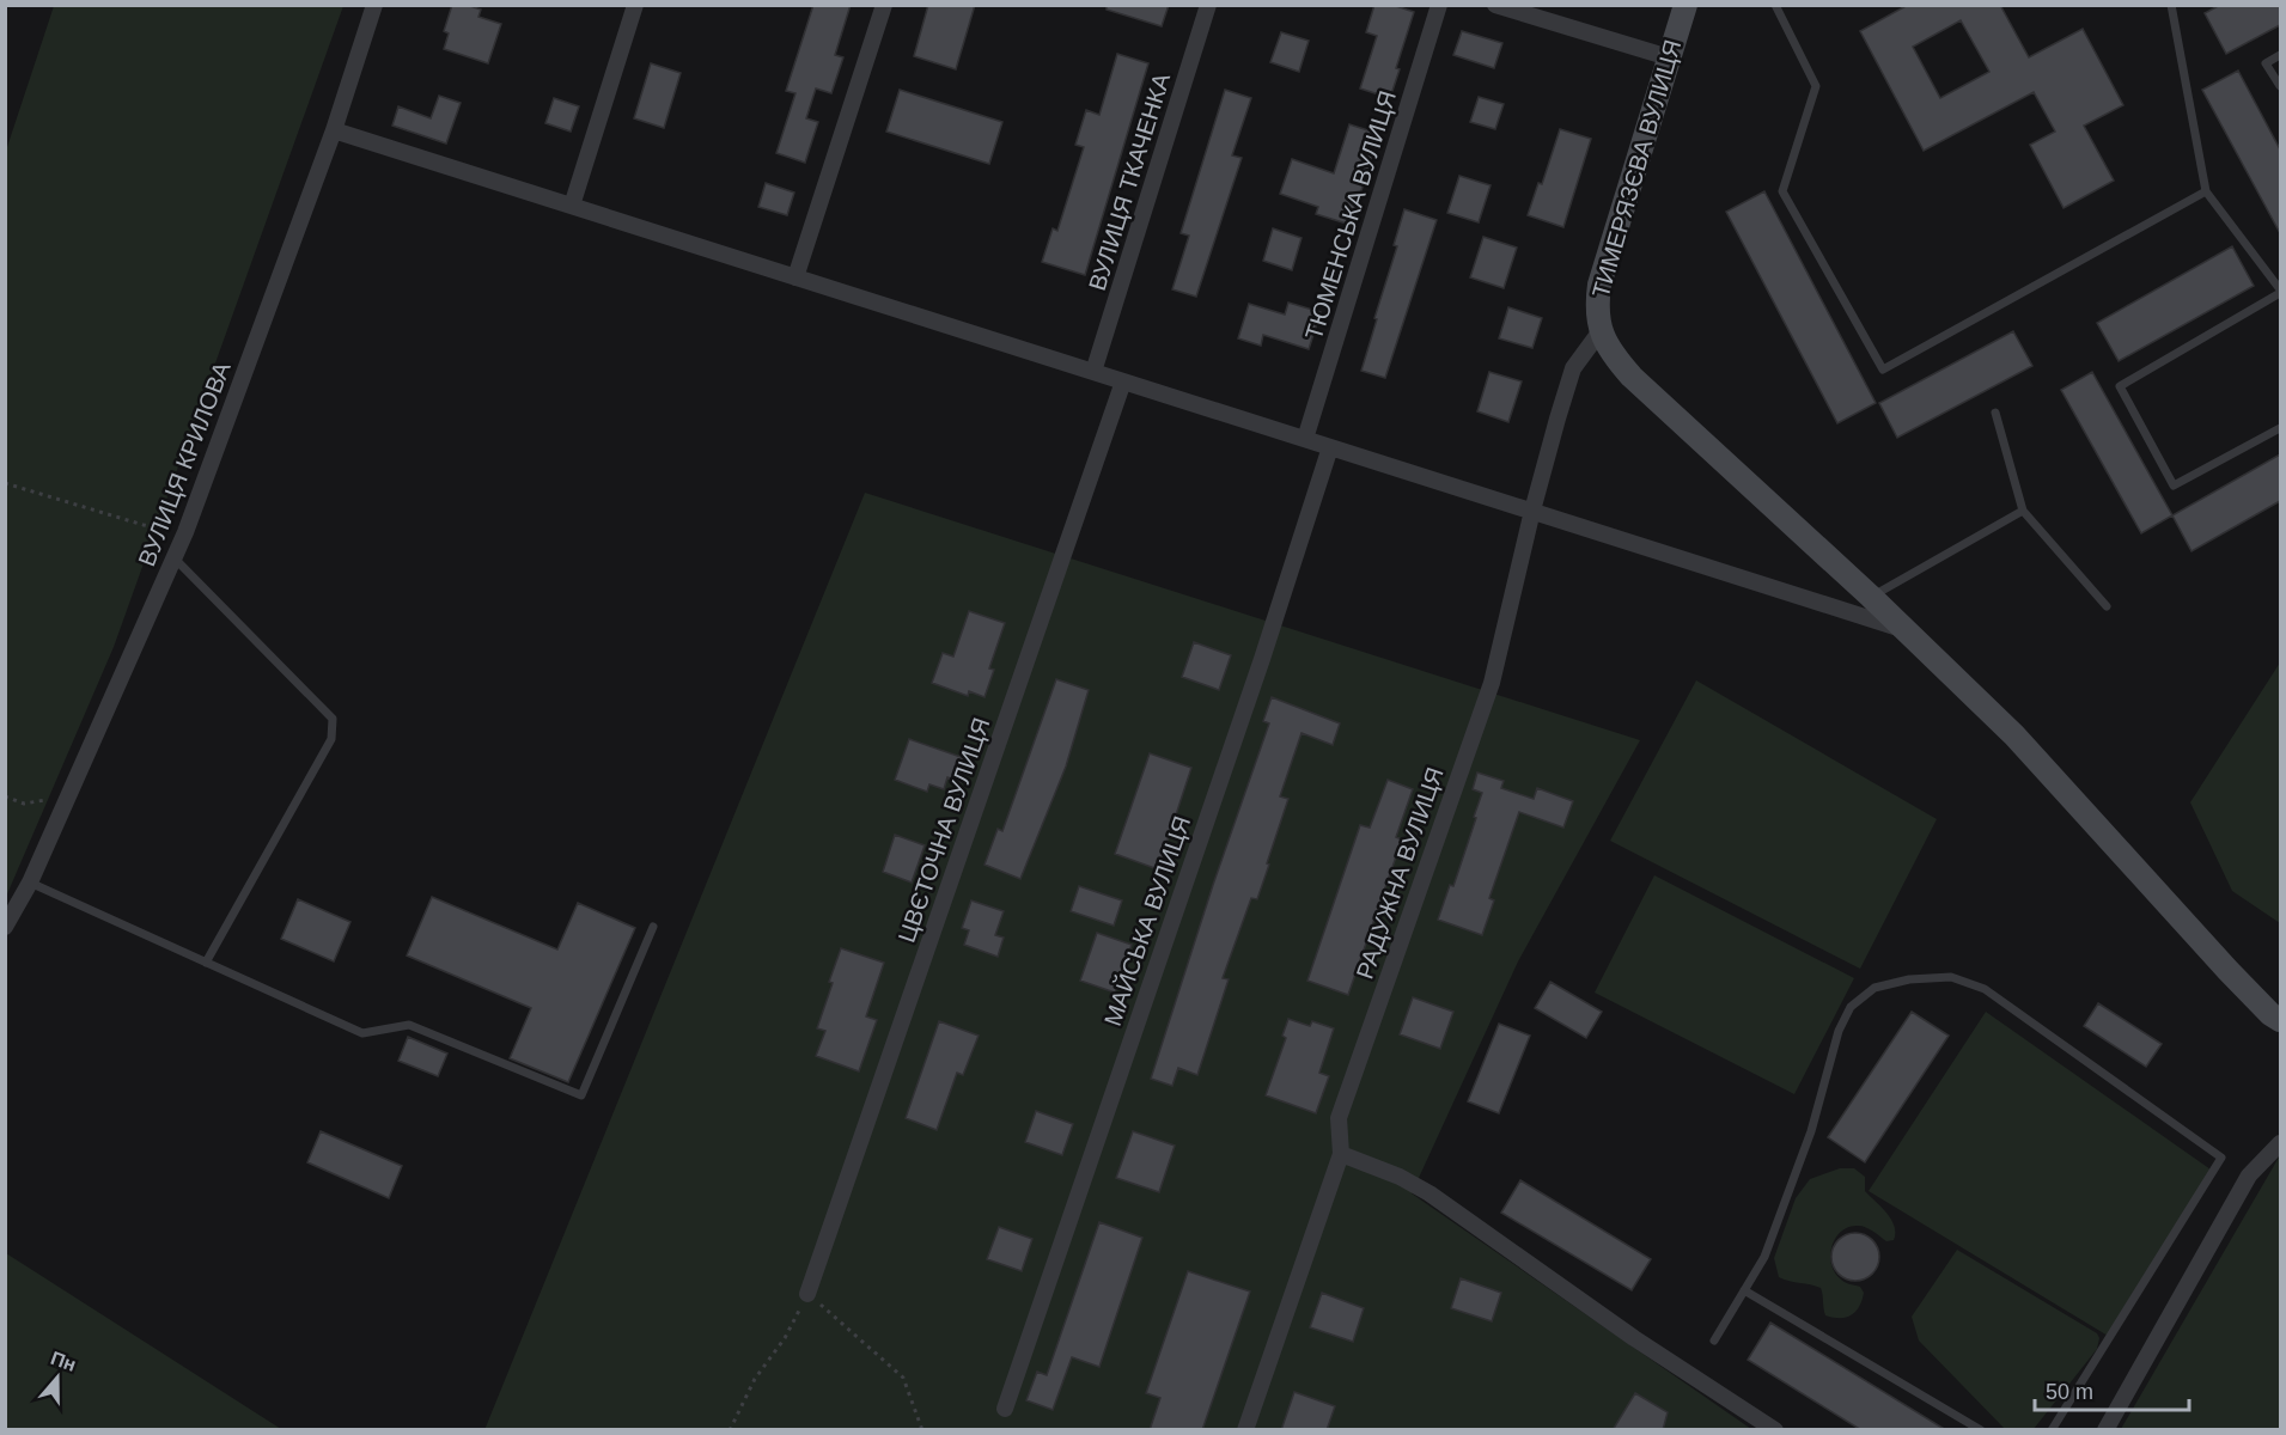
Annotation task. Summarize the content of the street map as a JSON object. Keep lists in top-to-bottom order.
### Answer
{
  "streets": {
    "street": [
      "ТИМЕРЯЗЄВА ВУЛИЦЯ",
      "ВУЛИЦЯ ТКАЧЕНКА",
      "ТЮМЕНСЬКА ВУЛИЦЯ",
      "ВУЛИЦЯ КРИЛОВА",
      "ЦВЄТОЧНА ВУЛИЦЯ",
      "РАДУЖНА ВУЛИЦЯ",
      "МАЙСЬКА ВУЛИЦЯ"
    ]
  },
  "crossings": [
    ["ТИМЕРЯЗЄВА ВУЛИЦЯ", "РАДУЖНА ВУЛИЦЯ"]
  ],
  "scale_bar": "50 m",
  "north": "top"
}
